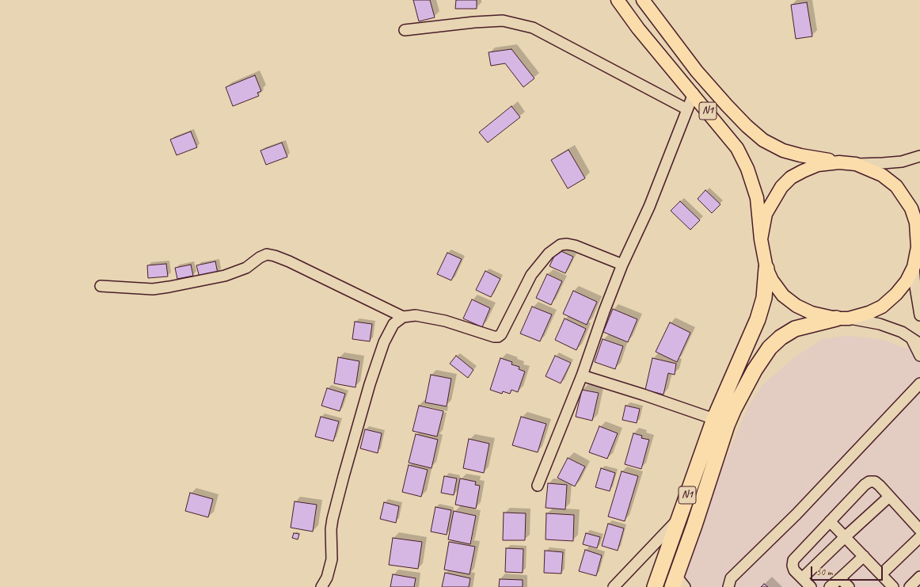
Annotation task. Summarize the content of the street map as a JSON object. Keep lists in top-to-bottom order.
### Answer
{
  "streets": {
    "highway": ["N1"]
  },
  "scale_bar": "50 m"
}
